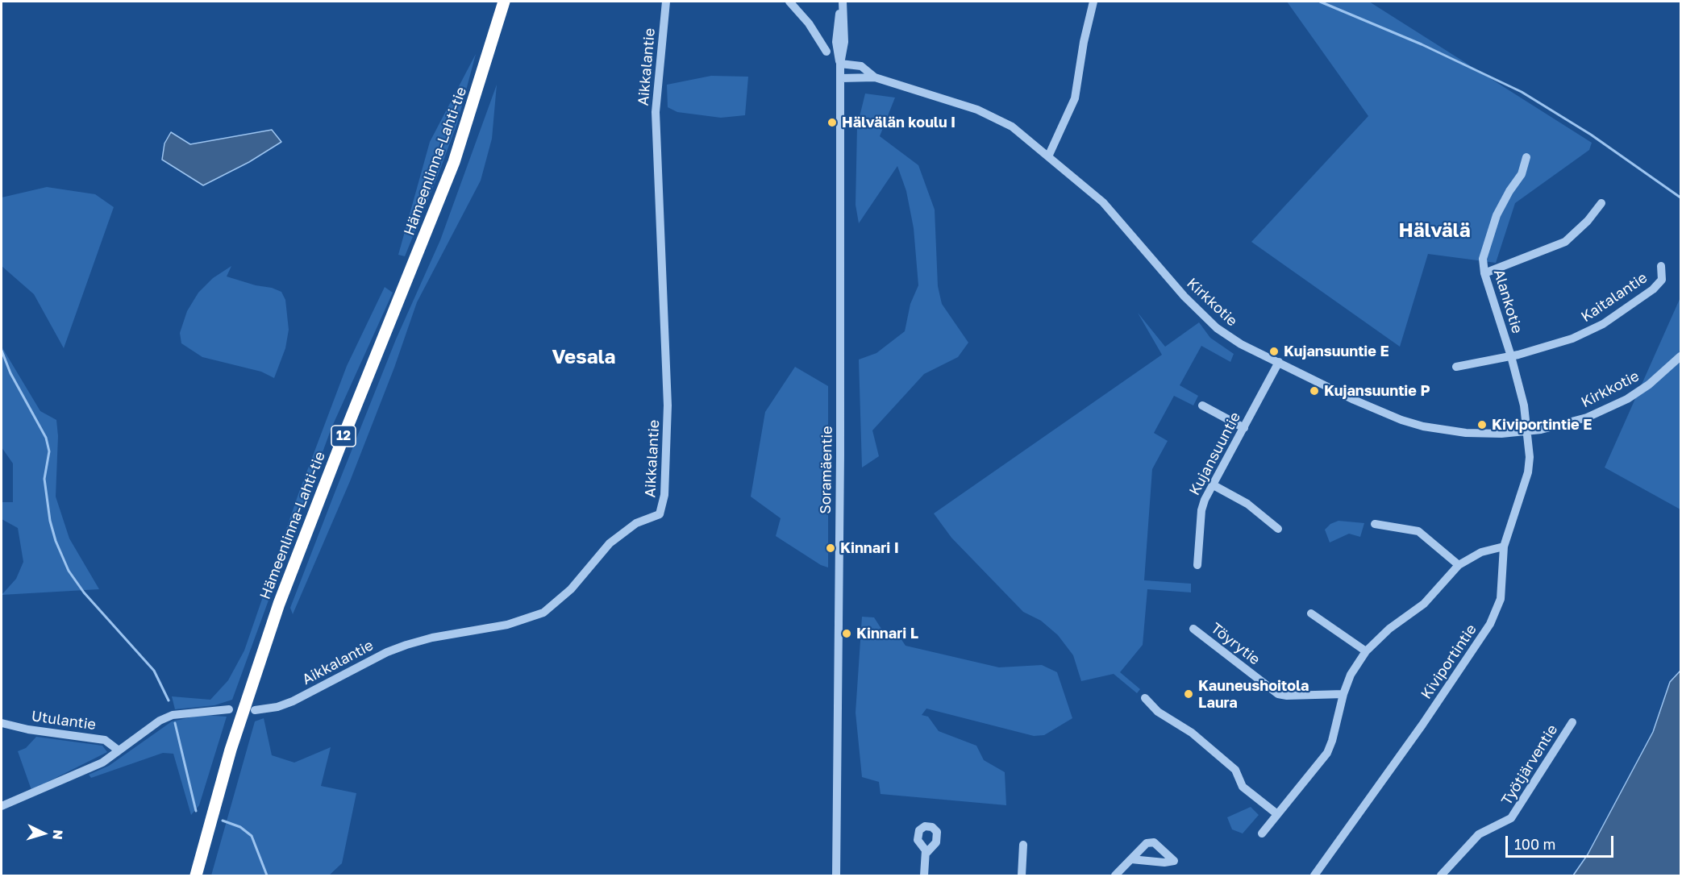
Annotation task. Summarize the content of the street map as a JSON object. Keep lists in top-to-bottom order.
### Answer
{
  "streets": {
    "highway": ["Hämeenlinna-Lahti-tie", "12"],
    "street": [
      "Aikkalantie",
      "Kaitalantie",
      "Alankotie",
      "Kirkkotie",
      "Kujansuuntie",
      "Soramäentie",
      "Töyrytie",
      "Kiviportintie",
      "Utulantie",
      "Työtjärventie"
    ]
  },
  "crossings": [
    ["Kaitalantie", "Alankotie"],
    ["Alankotie", "Kirkkotie"],
    ["Alankotie", "Kiviportintie"],
    ["Kirkkotie", "Kujansuuntie"],
    ["Kirkkotie", "Soramäentie"],
    ["Kirkkotie", "Kiviportintie"]
  ],
  "districts": ["Hälvälä", "Vesala"],
  "places": [
    "Hälvälän koulu I",
    "Kujansuuntie E",
    "Kujansuuntie P",
    "Kiviportintie E",
    "Kinnari I",
    "Kinnari L",
    "Kauneushoitola Laura"
  ],
  "scale_bar": "100 m",
  "north": "right"
}
